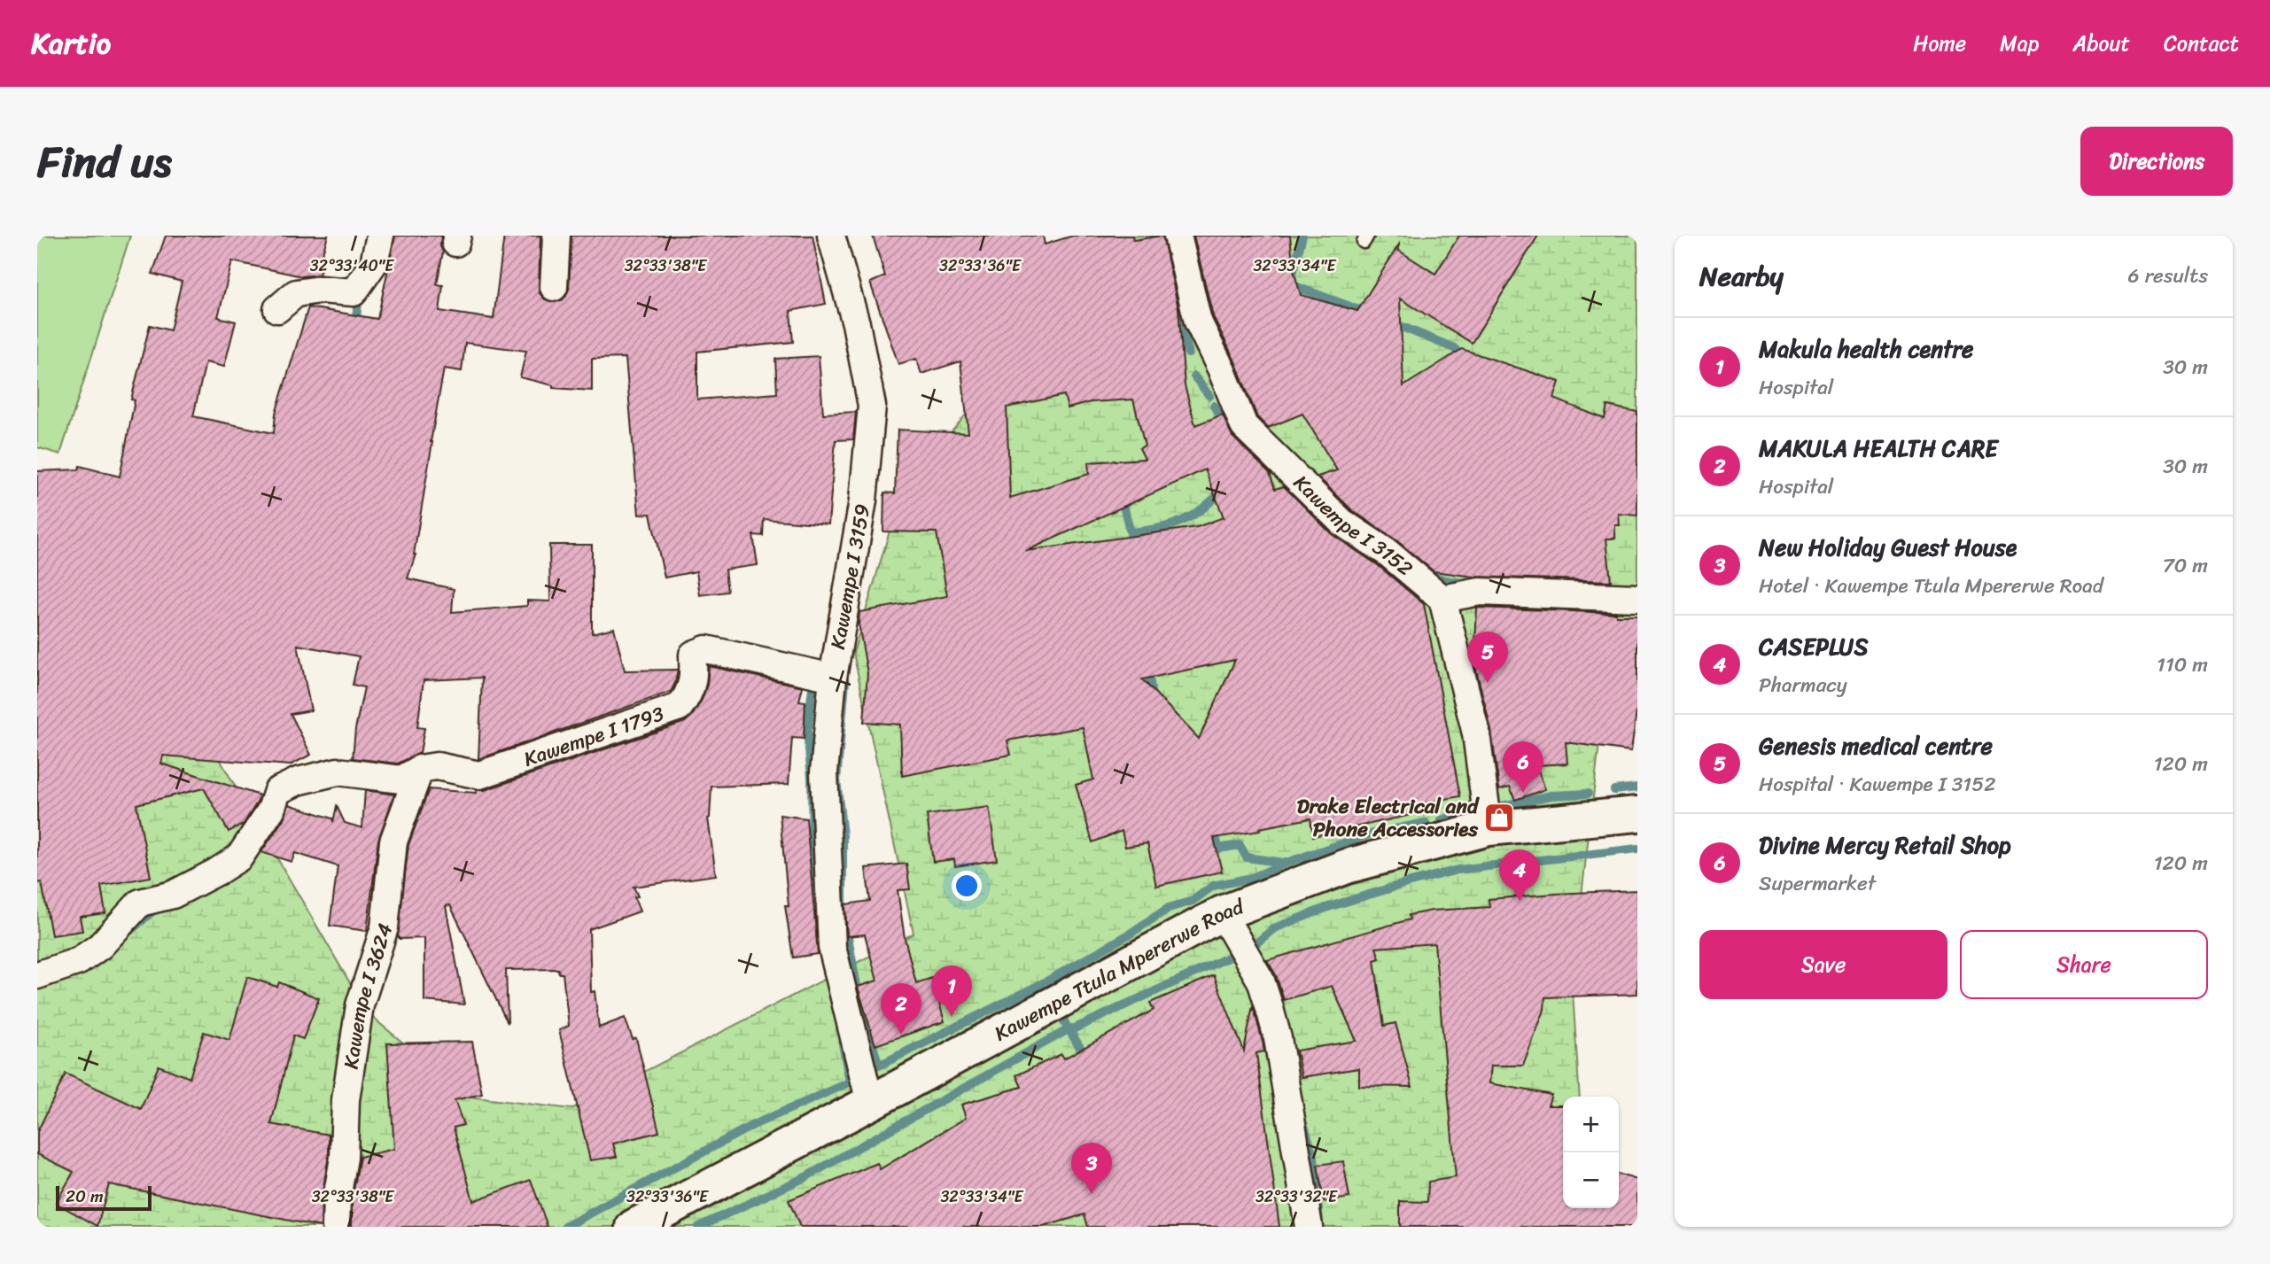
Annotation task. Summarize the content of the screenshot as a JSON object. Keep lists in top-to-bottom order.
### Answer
{
  "streets": {
    "street": [
      "Kawempe I 3152",
      "Kawempe I 3159",
      "Kawempe I 1793",
      "Kawempe Ttula Mpererwe Road",
      "Kawempe I 3624"
    ]
  },
  "crossings": [
    ["Kawempe I 3159", "Kawempe I 1793"],
    ["Kawempe I 3159", "Kawempe Ttula Mpererwe Road"],
    ["Kawempe I 1793", "Kawempe I 3624"]
  ],
  "places": {
    "shop": ["Drake Electrical and Phone Accessories"]
  },
  "scale_bar": "20 m",
  "page": {
    "header": "Kartio",
    "nav": [
      "Home",
      "Map",
      "About",
      "Contact"
    ],
    "title": "Find us",
    "buttons": [
      "Directions",
      ["Save", "Share"]
    ],
    "heading": ["Nearby", "6 results"],
    "list": [
      {
        "mark": "1",
        "name": "Makula health centre",
        "note": "Hospital",
        "value": "30 m"
      },
      {
        "mark": "2",
        "name": "MAKULA HEALTH CARE",
        "note": "Hospital",
        "value": "30 m"
      },
      {
        "mark": "3",
        "name": "New Holiday Guest House",
        "note": "Hotel · Kawempe Ttula Mpererwe Road",
        "value": "70 m"
      },
      {
        "mark": "4",
        "name": "CASEPLUS",
        "note": "Pharmacy",
        "value": "110 m"
      },
      {
        "mark": "5",
        "name": "Genesis medical centre",
        "note": "Hospital · Kawempe I 3152",
        "value": "120 m"
      },
      {
        "mark": "6",
        "name": "Divine Mercy Retail Shop",
        "note": "Supermarket",
        "value": "120 m"
      }
    ],
    "pins": [
      "5",
      "6",
      "4",
      "1",
      "2",
      "3"
    ],
    "map_buttons": ["+", "−"],
    "scale": "20 m"
  },
  "coordinates": [
    "32°33'40\"E",
    "32°33'38\"E",
    "32°33'36\"E",
    "32°33'34\"E",
    "32°33'32\"E"
  ]
}
